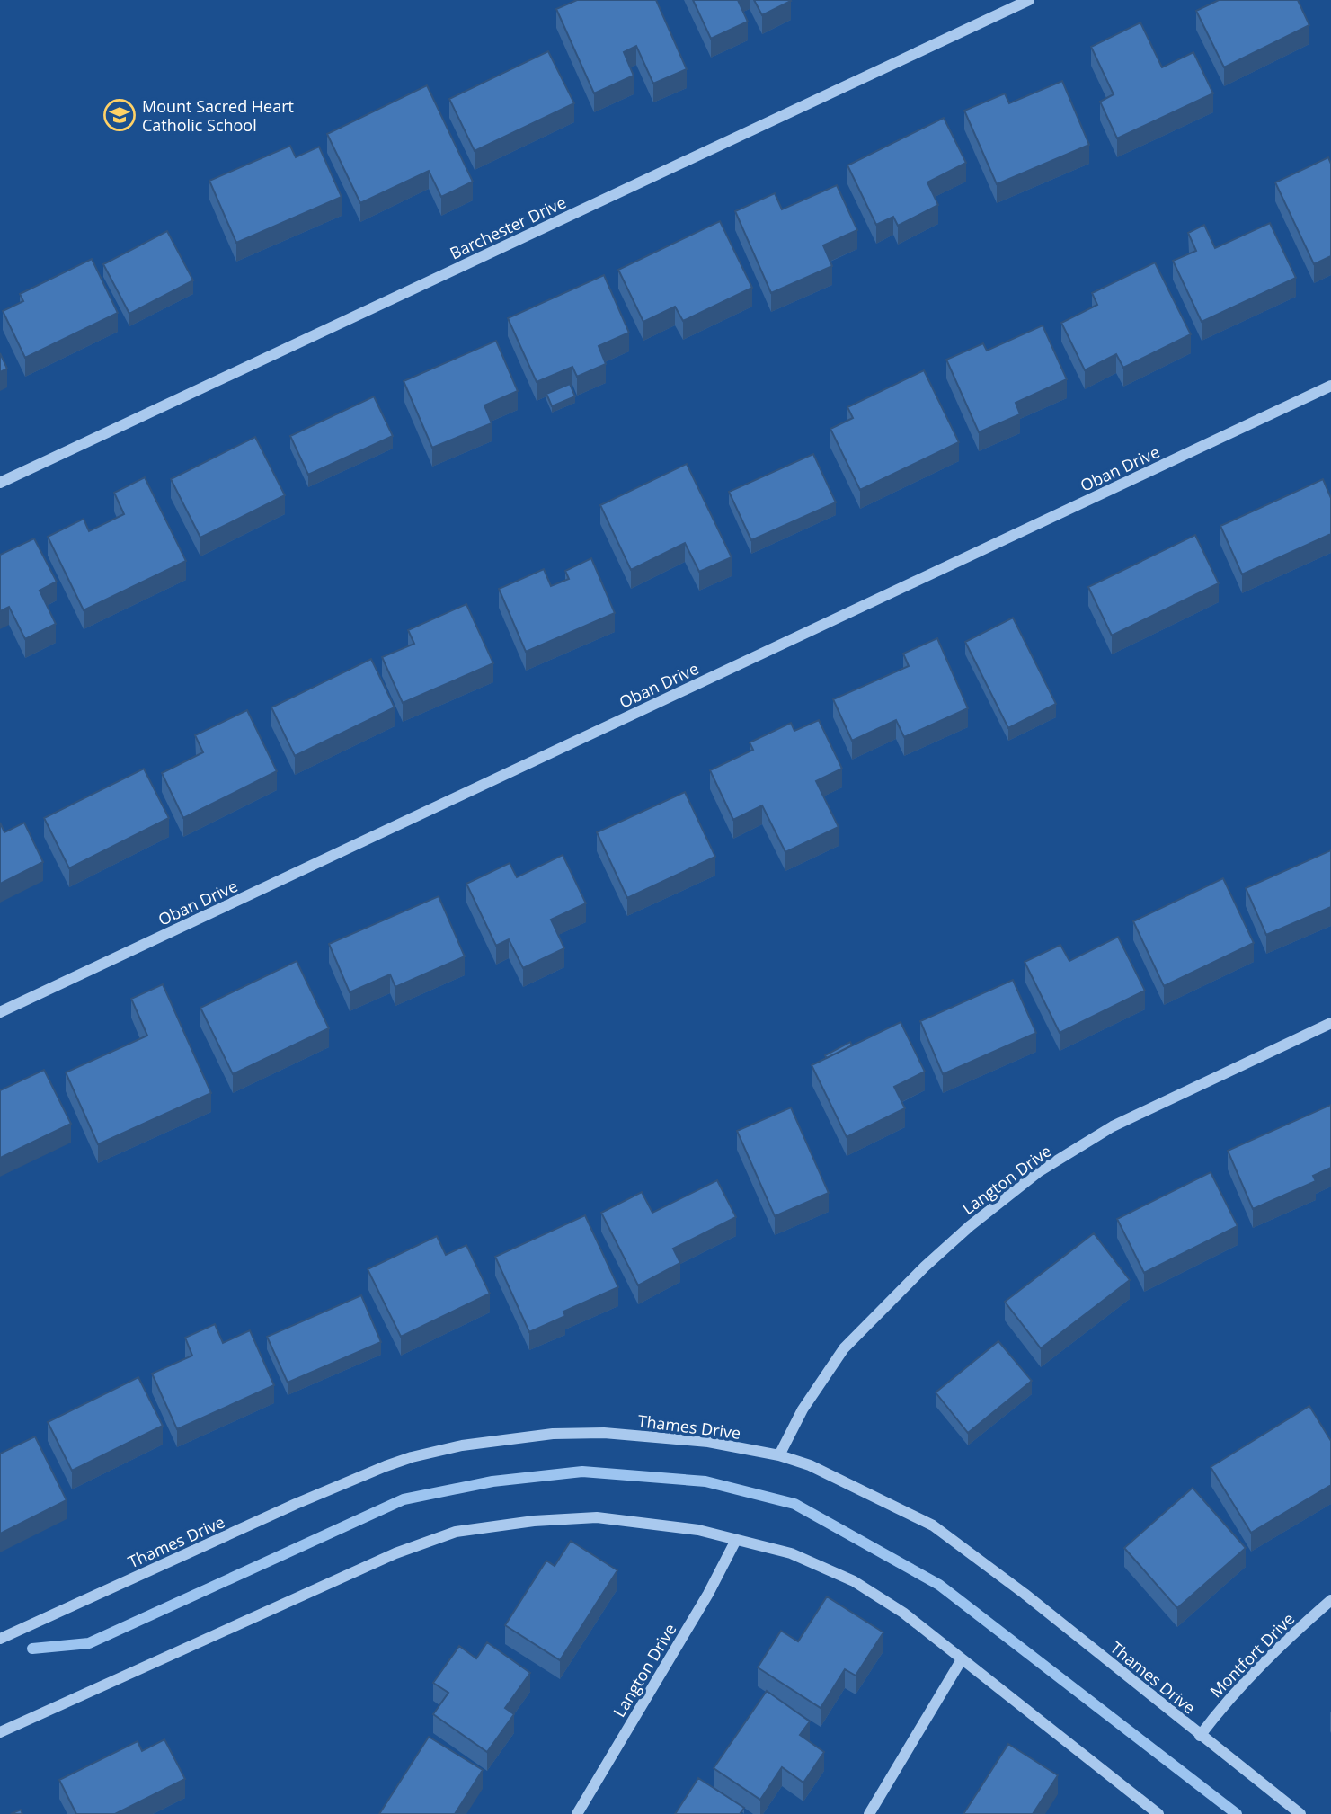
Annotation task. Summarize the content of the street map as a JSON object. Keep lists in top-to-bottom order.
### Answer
{
  "streets": {
    "street": [
      "Barchester Drive",
      "Oban Drive",
      "Langton Drive",
      "Thames Drive",
      "Montfort Drive"
    ]
  },
  "crossings": [
    ["Langton Drive", "Thames Drive"],
    ["Thames Drive", "Montfort Drive"]
  ],
  "places": {
    "school or university": ["Mount Sacred Heart Catholic School"]
  }
}
